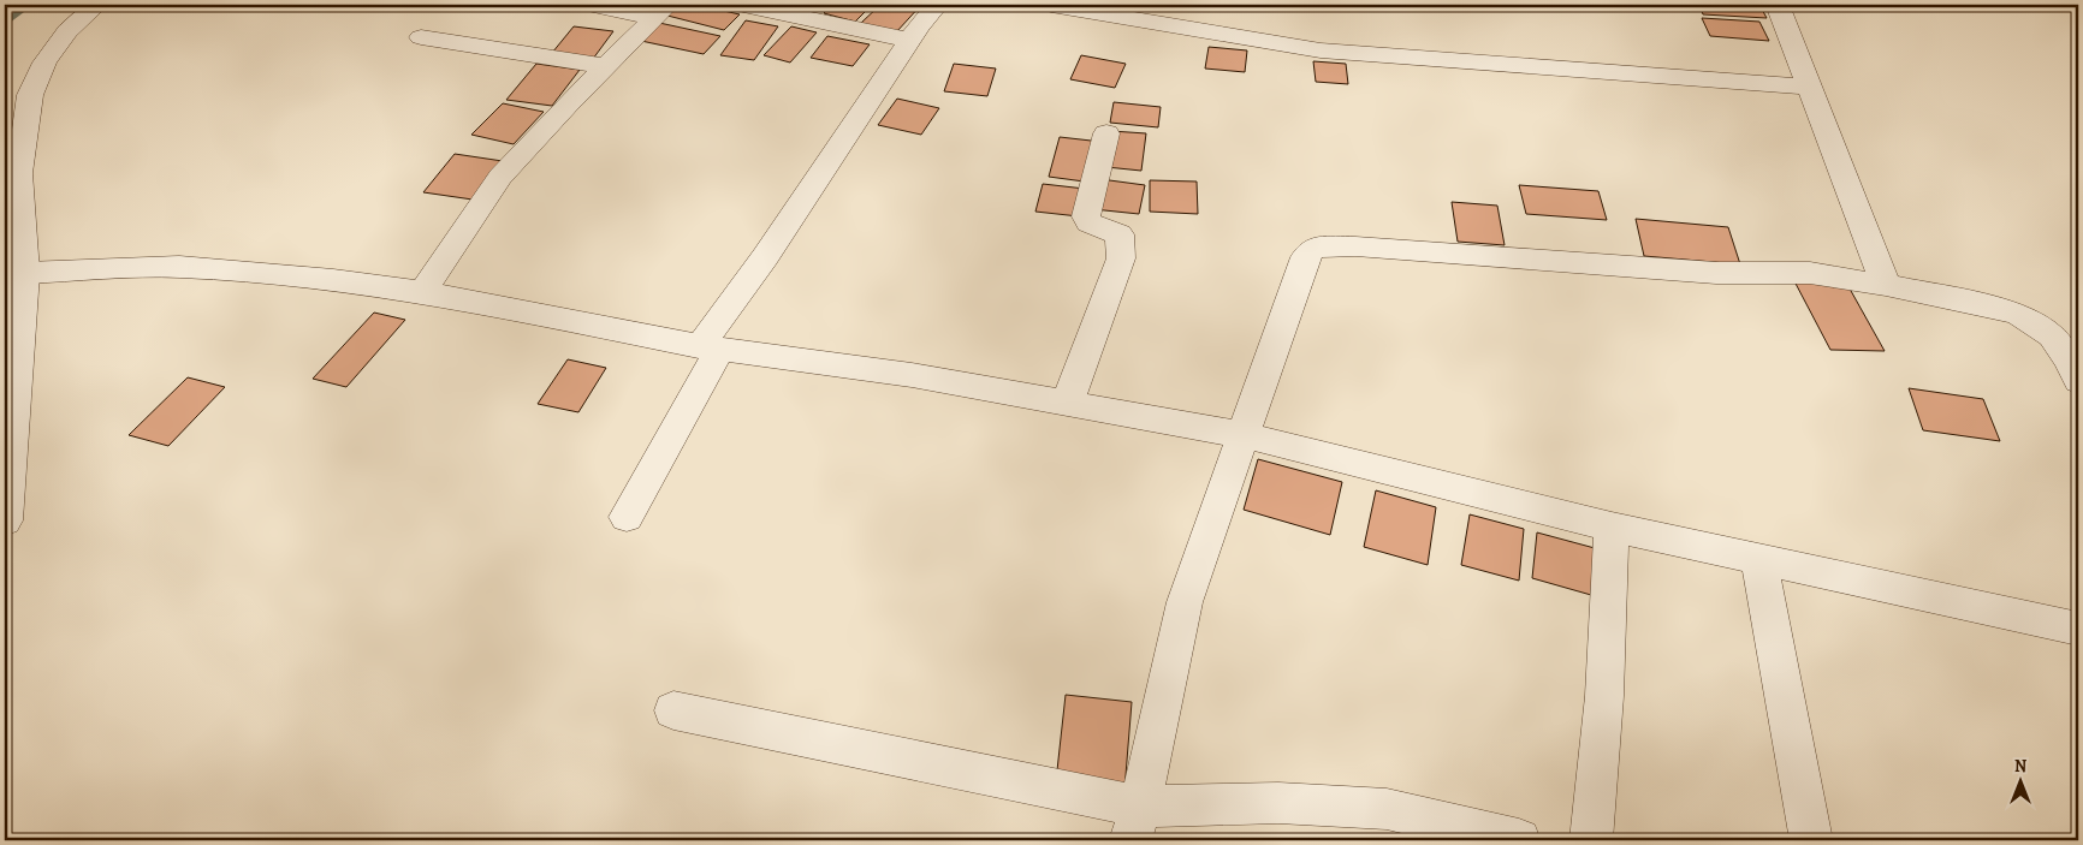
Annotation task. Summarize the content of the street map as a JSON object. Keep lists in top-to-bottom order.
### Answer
{
  "north": "top"
}
